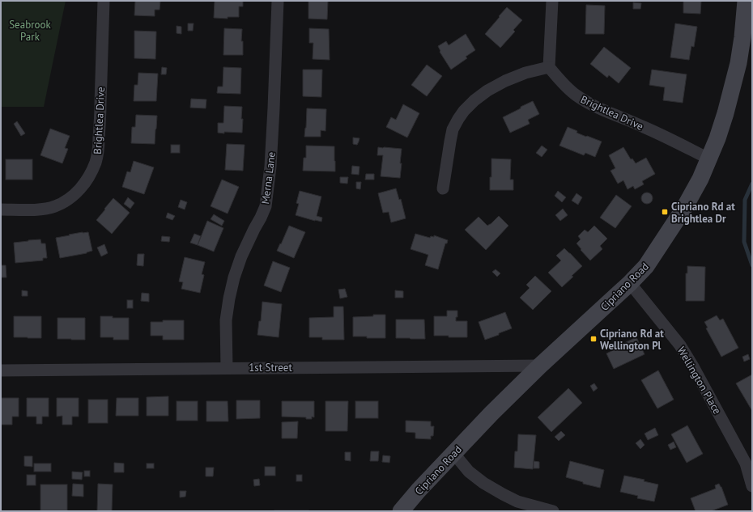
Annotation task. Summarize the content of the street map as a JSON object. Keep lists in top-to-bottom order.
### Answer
{
  "streets": {
    "street": [
      "Brightlea Drive",
      "Merna Lane",
      "Cipriano Road",
      "1st Street",
      "Wellington Place"
    ]
  },
  "crossings": [
    ["Brightlea Drive", "Cipriano Road"],
    ["Merna Lane", "1st Street"],
    ["Cipriano Road", "1st Street"],
    ["Cipriano Road", "Wellington Place"]
  ],
  "parks": ["Seabrook Park"],
  "places": {
    "transit": ["Cipriano Rd at Brightlea Dr", "Cipriano Rd at Wellington Pl"]
  }
}
